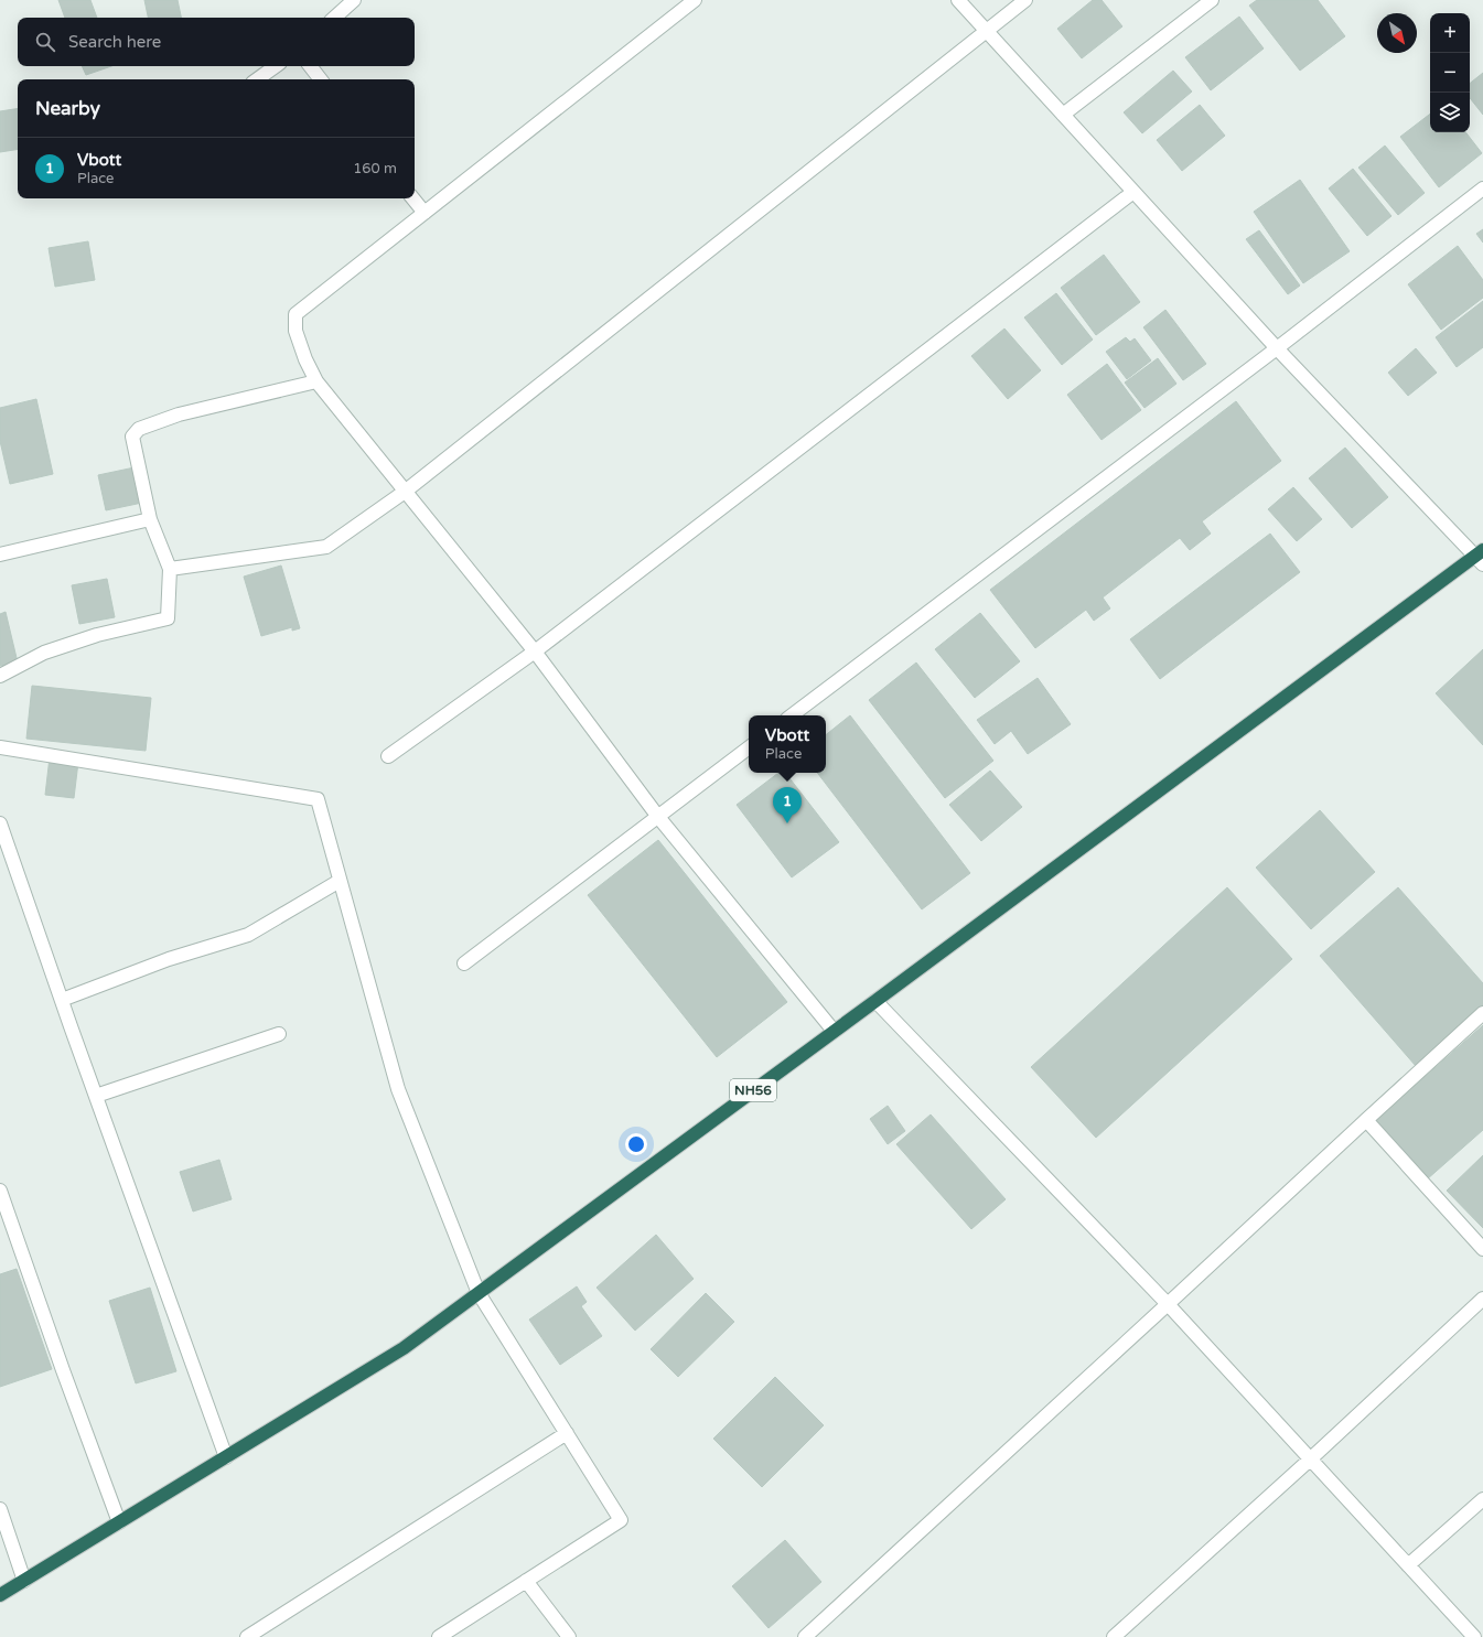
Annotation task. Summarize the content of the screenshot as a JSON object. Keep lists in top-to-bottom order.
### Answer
{
  "streets": {
    "highway": ["NH56"]
  },
  "north": "bottom right",
  "page": {
    "map_buttons": ["+", "−"],
    "search": "Search here",
    "heading": "Nearby",
    "list": [
      {
        "mark": "1",
        "name": "Vbott",
        "note": "Place",
        "value": "160 m"
      }
    ],
    "popup": ["Vbott", "Place"],
    "pins": "1"
  }
}
